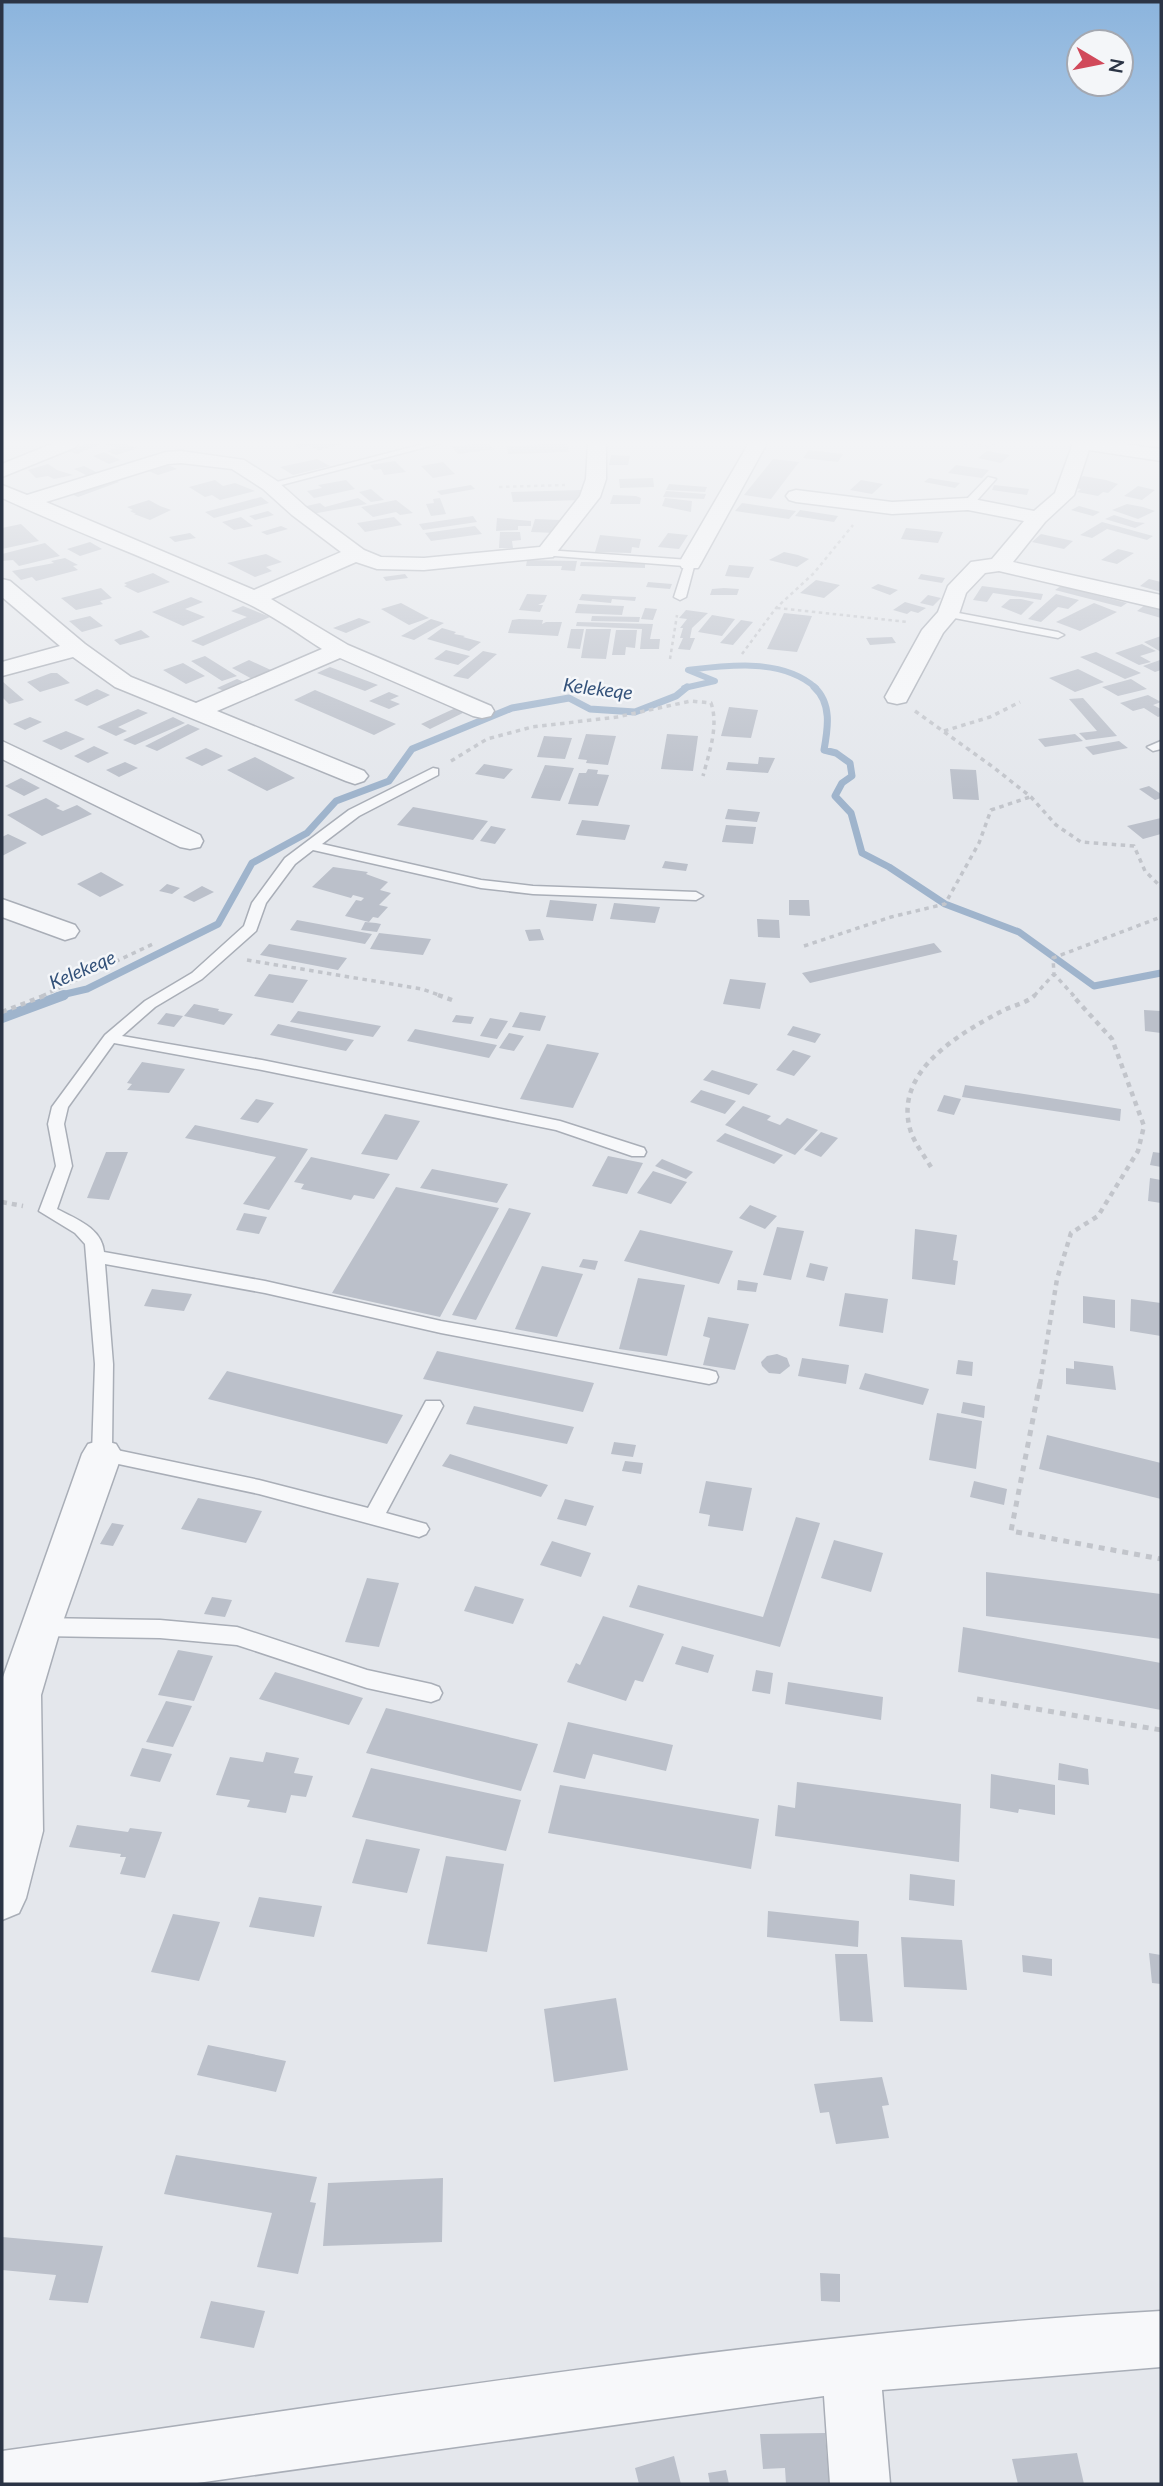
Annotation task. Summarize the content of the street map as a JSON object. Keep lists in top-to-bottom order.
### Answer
{
  "water": ["Kelekeqe"],
  "north": "right"
}
